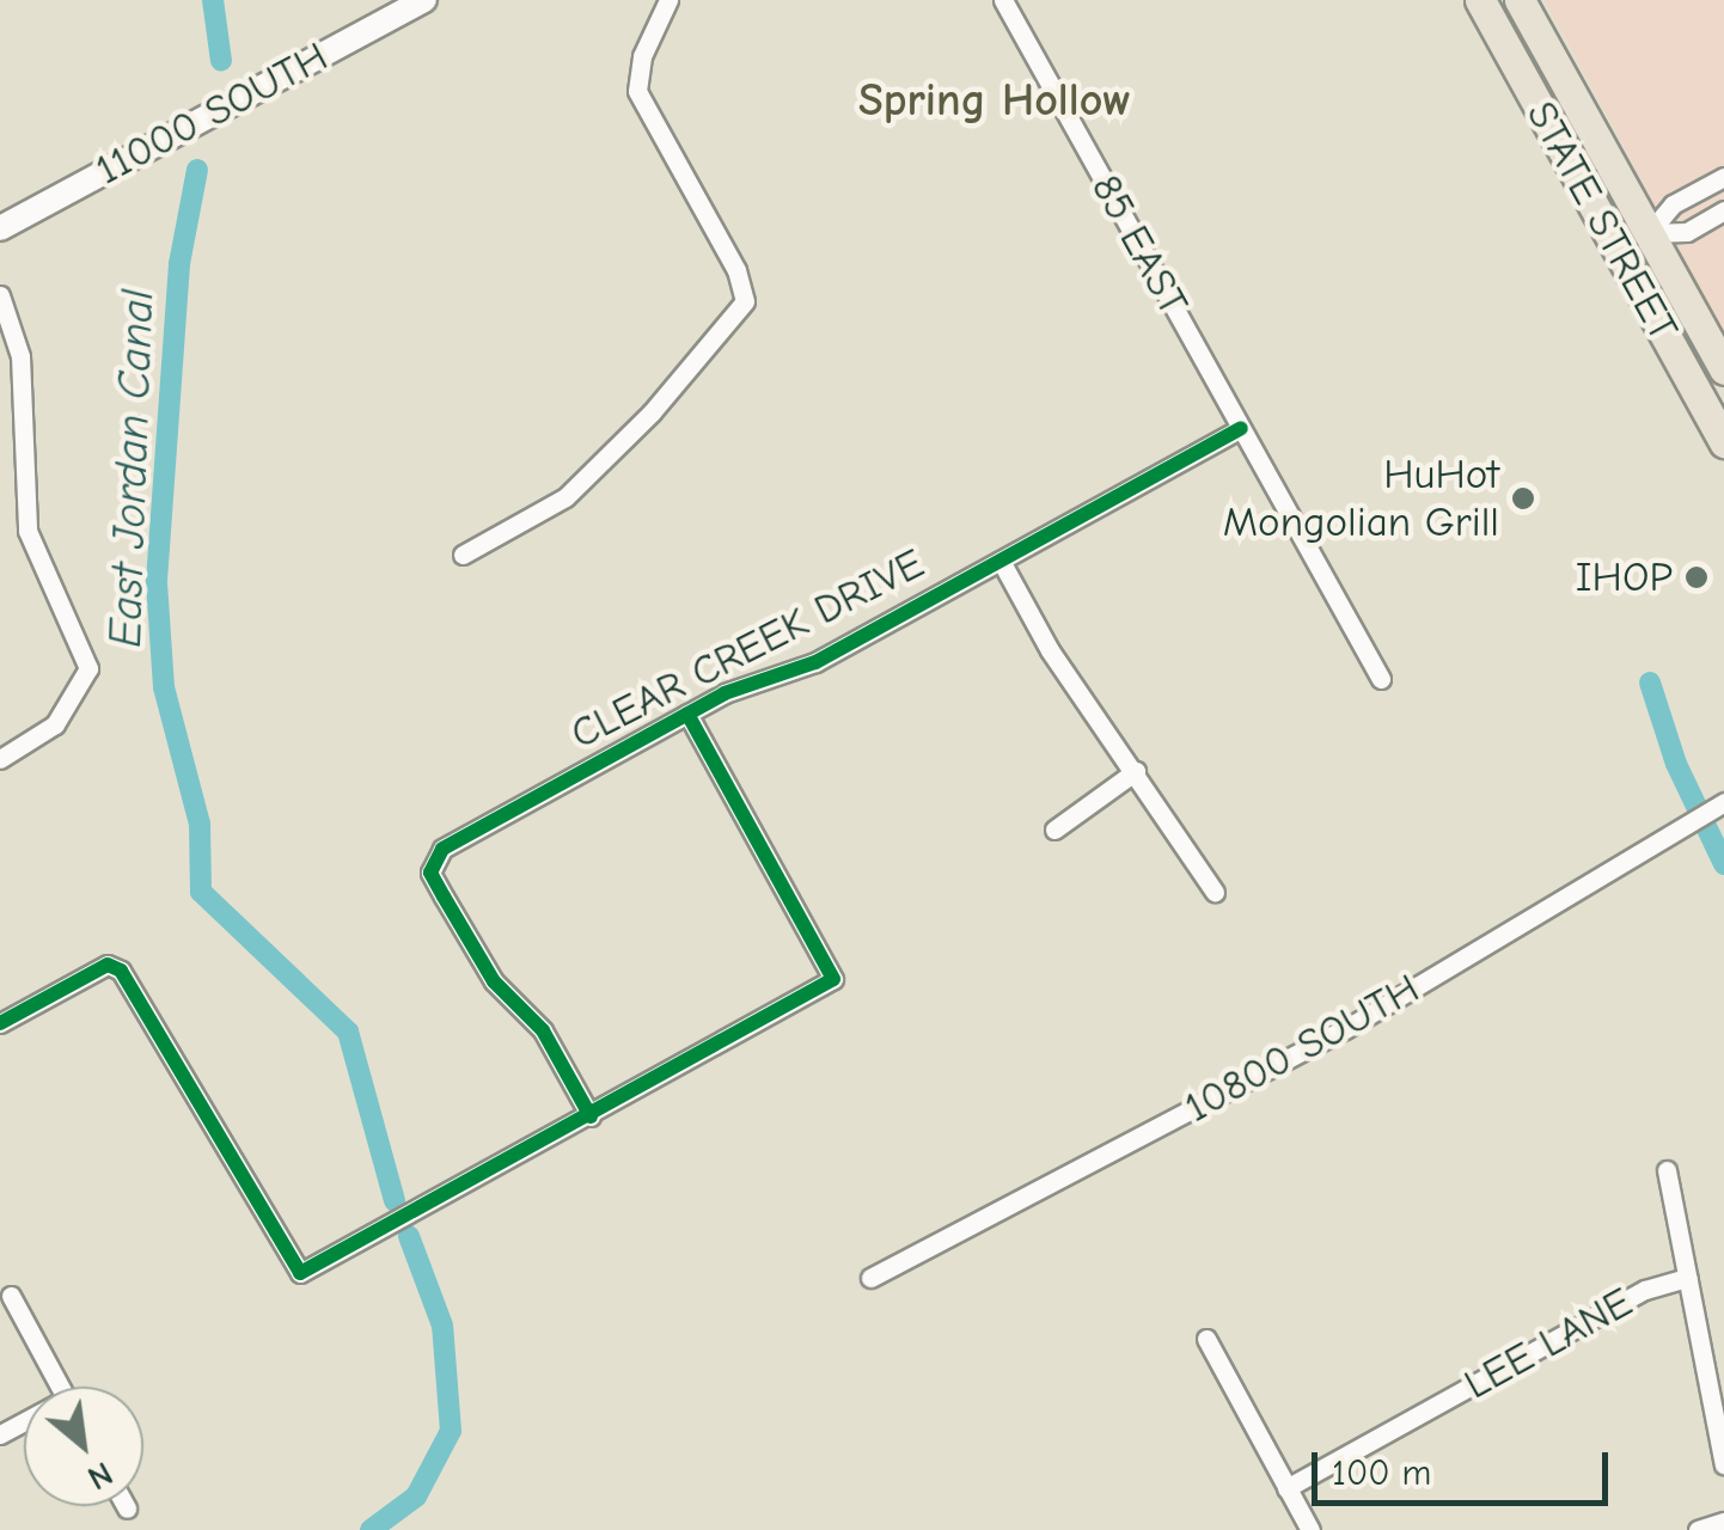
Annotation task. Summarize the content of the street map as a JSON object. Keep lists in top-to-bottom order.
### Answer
{
  "streets": {
    "main road": ["STATE STREET"],
    "street": [
      "11000 SOUTH",
      "85 EAST",
      "CLEAR CREEK DRIVE",
      "10800 SOUTH",
      "LEE LANE"
    ]
  },
  "crossings": [
    ["85 EAST", "CLEAR CREEK DRIVE"]
  ],
  "districts": ["Spring Hollow"],
  "water": ["East Jordan Canal"],
  "places": ["HuHot Mongolian Grill", "IHOP"],
  "scale_bar": "100 m",
  "north": "bottom right"
}
